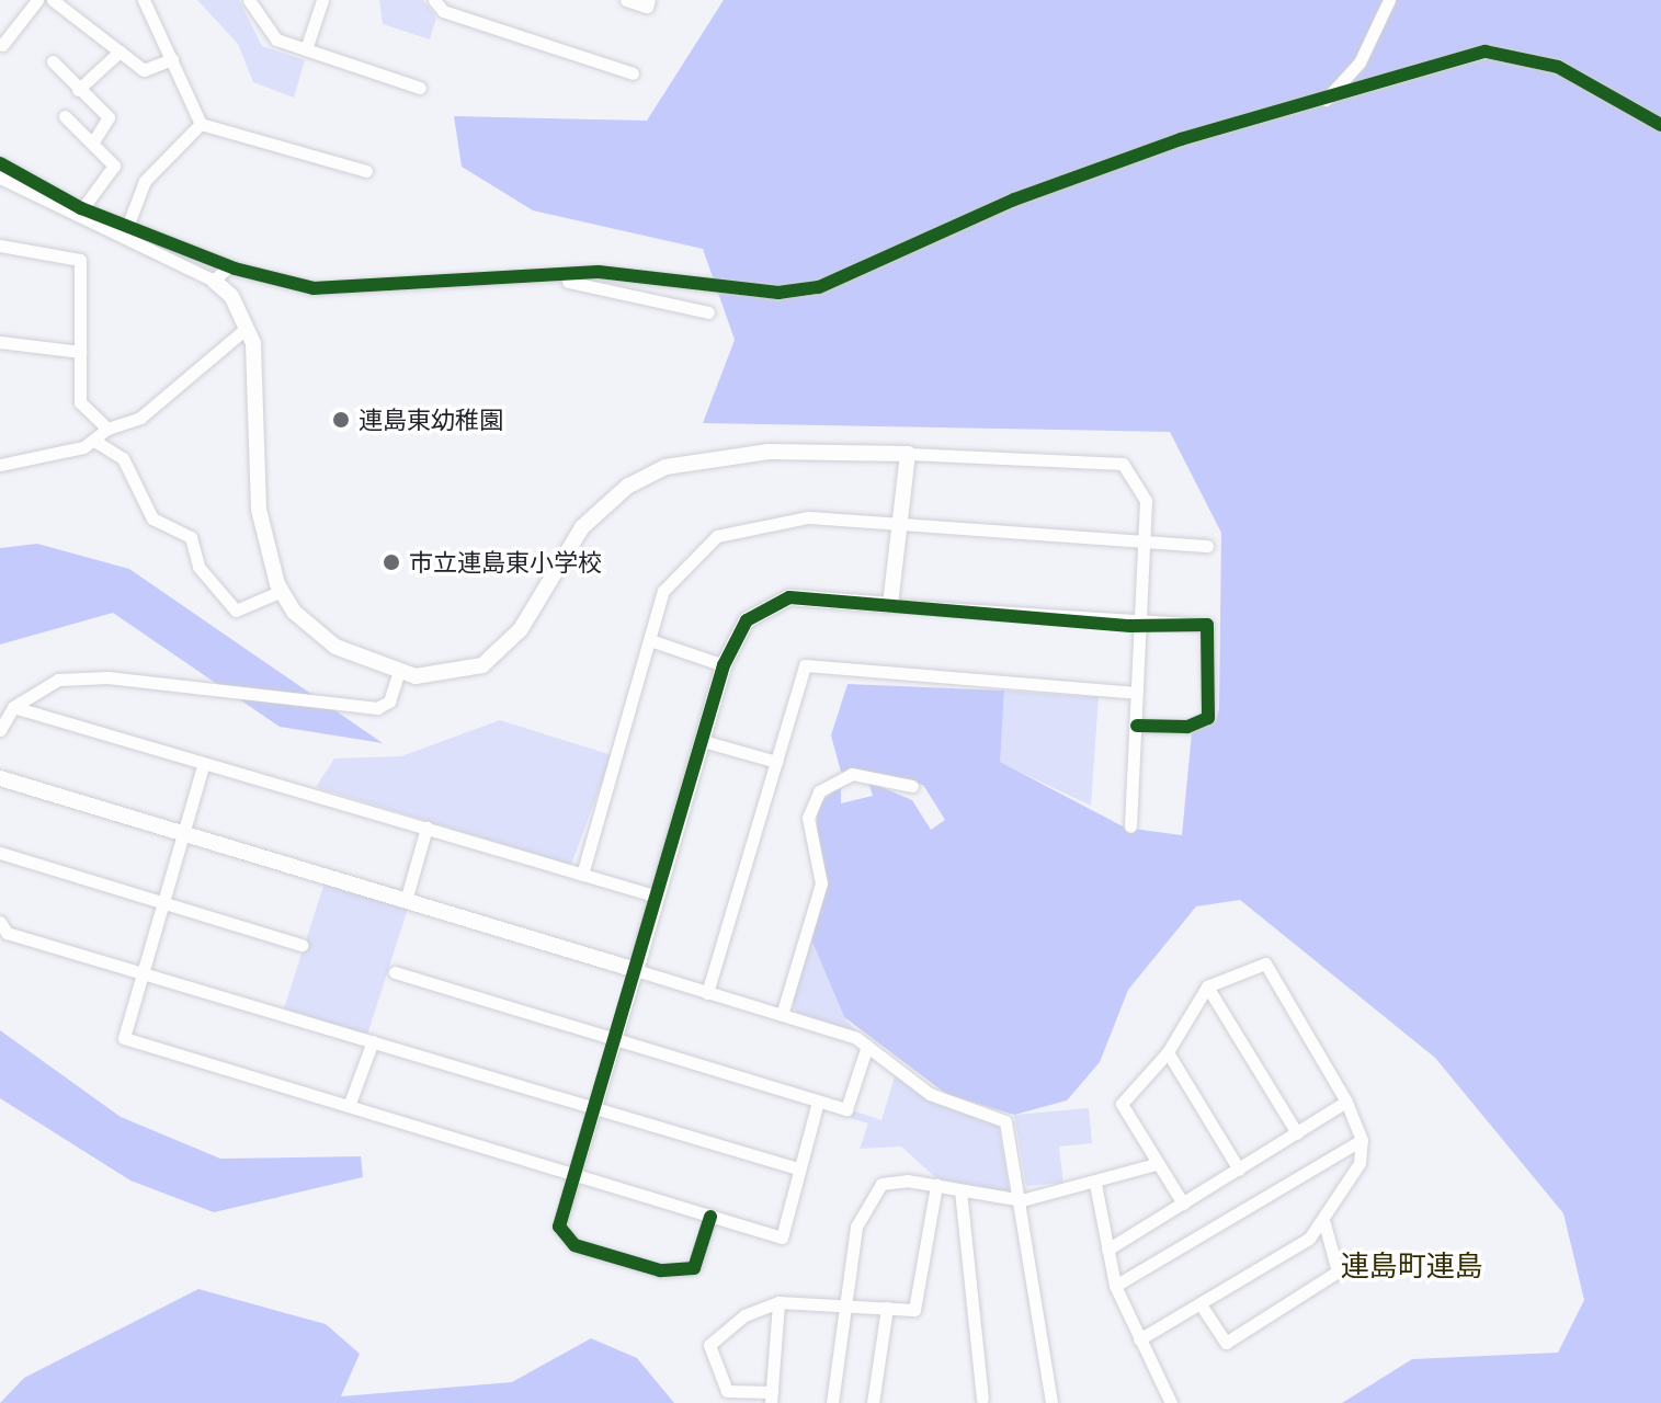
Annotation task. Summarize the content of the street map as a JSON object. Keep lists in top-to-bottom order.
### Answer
{
  "districts": ["連島町連島"],
  "places": ["連島東幼稚園", "市立連島東小学校"]
}
